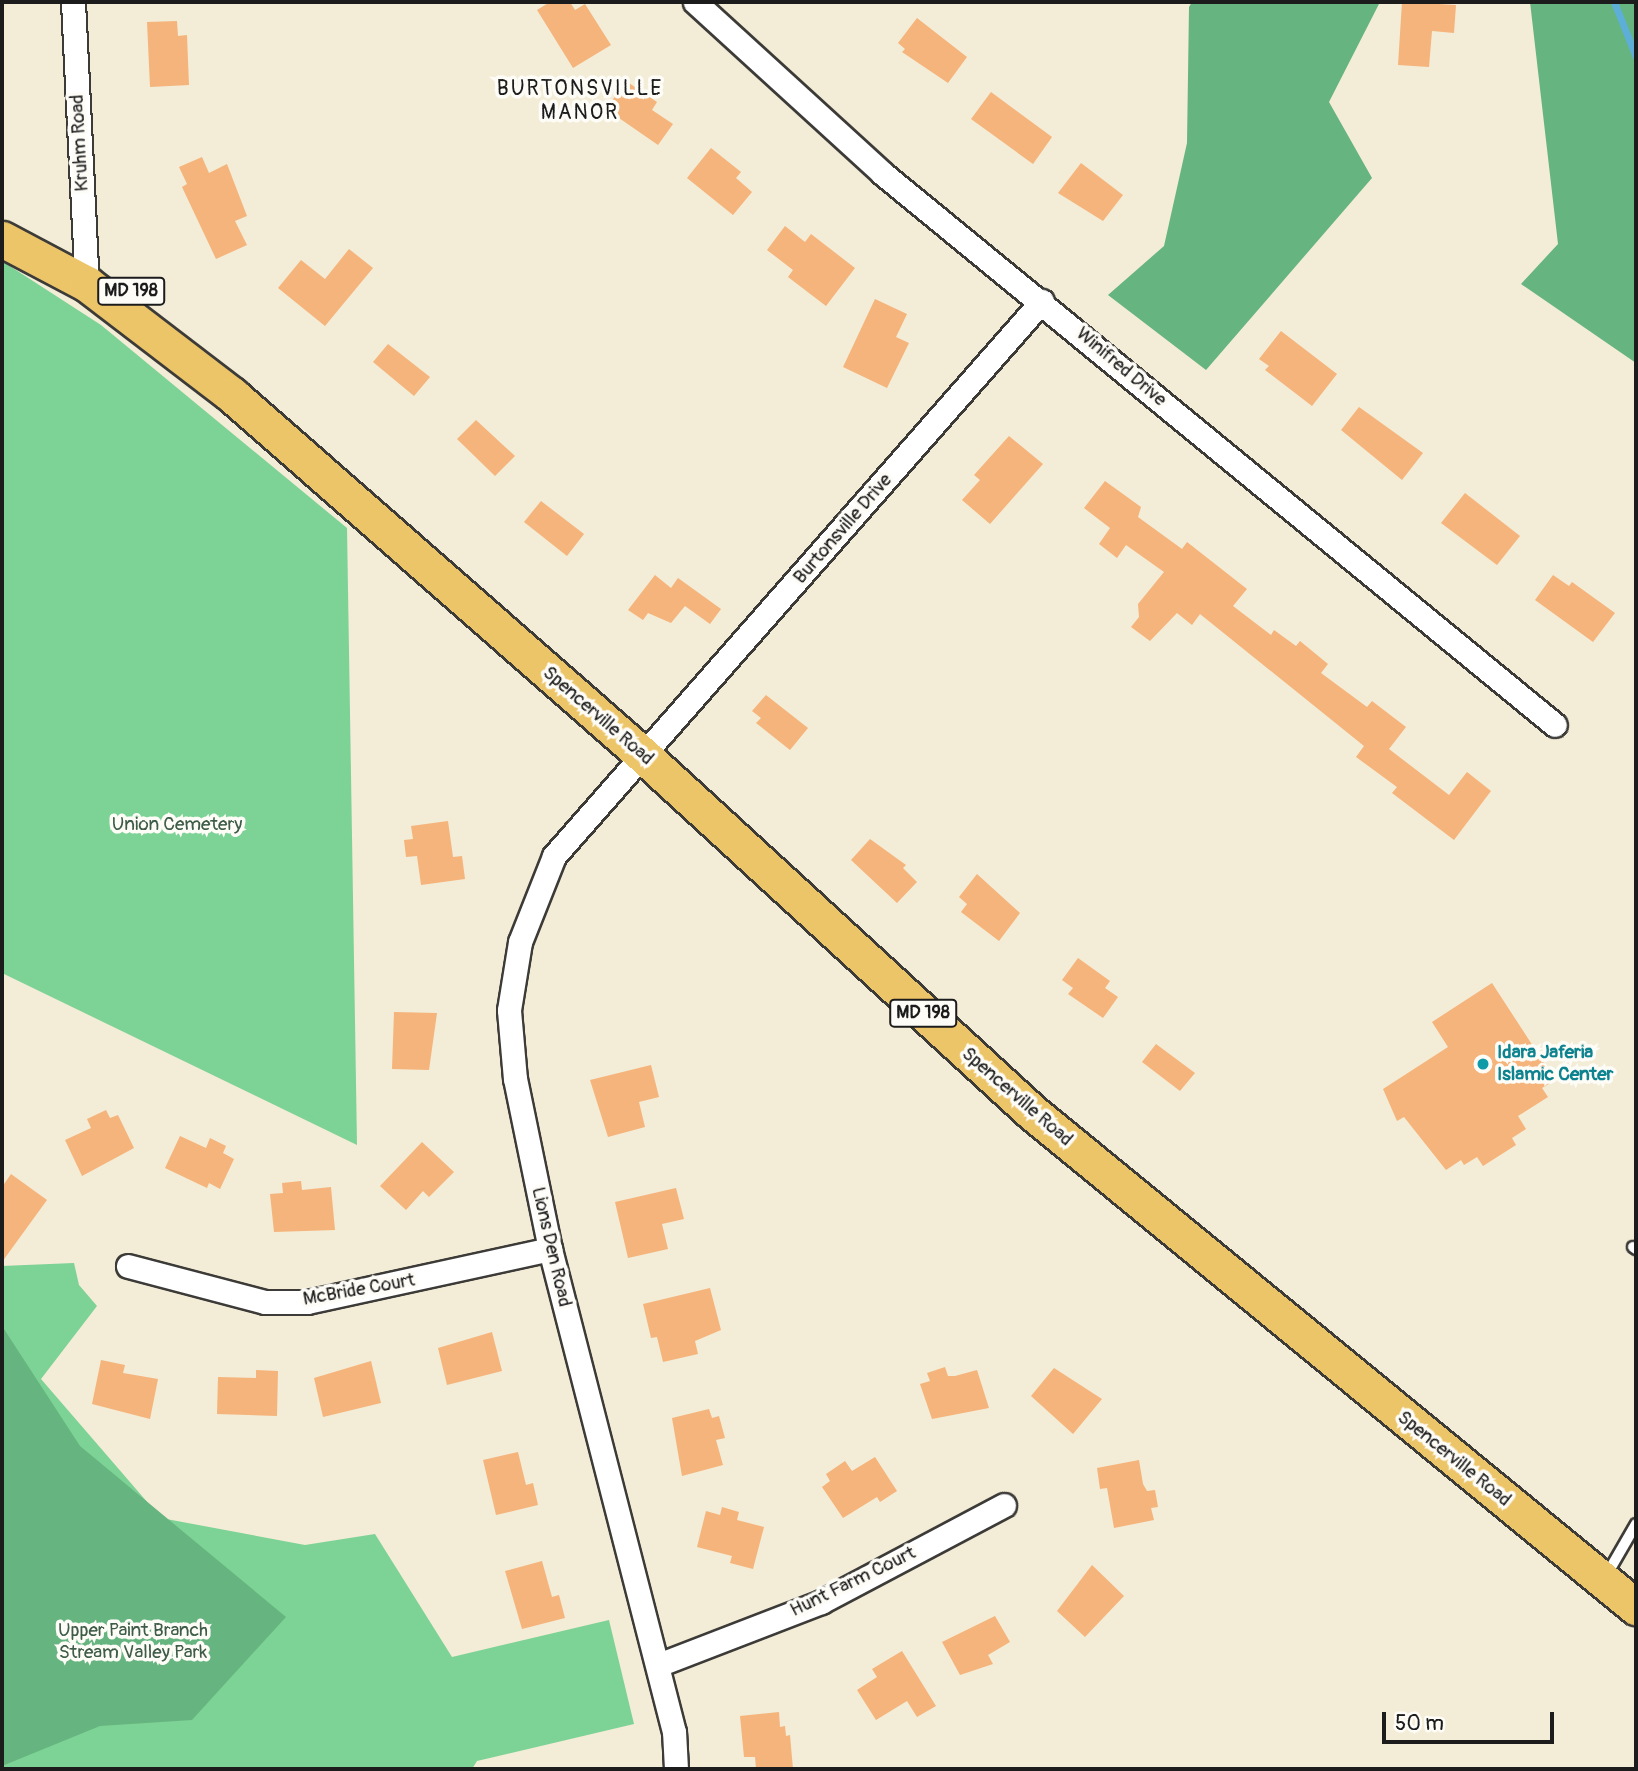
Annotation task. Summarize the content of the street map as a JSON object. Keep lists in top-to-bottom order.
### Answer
{
  "streets": {
    "main road": ["MD 198", "Spencerville Road"],
    "street": [
      "Kruhm Road",
      "Winifred Drive",
      "Burtonsville Drive",
      "Lions Den Road",
      "McBride Court",
      "Hunt Farm Court"
    ]
  },
  "crossings": [
    ["Kruhm Road", "Spencerville Road"],
    ["Winifred Drive", "Burtonsville Drive"],
    ["Burtonsville Drive", "Spencerville Road"],
    ["Burtonsville Drive", "Lions Den Road"],
    ["Spencerville Road", "Lions Den Road"],
    ["Lions Den Road", "McBride Court"],
    ["Lions Den Road", "Hunt Farm Court"]
  ],
  "districts": ["BURTONSVILLE MANOR"],
  "parks": ["Union Cemetery", "Upper Paint Branch Stream Valley Park"],
  "places": ["Idara Jaferia Islamic Center"],
  "scale_bar": "50 m"
}
